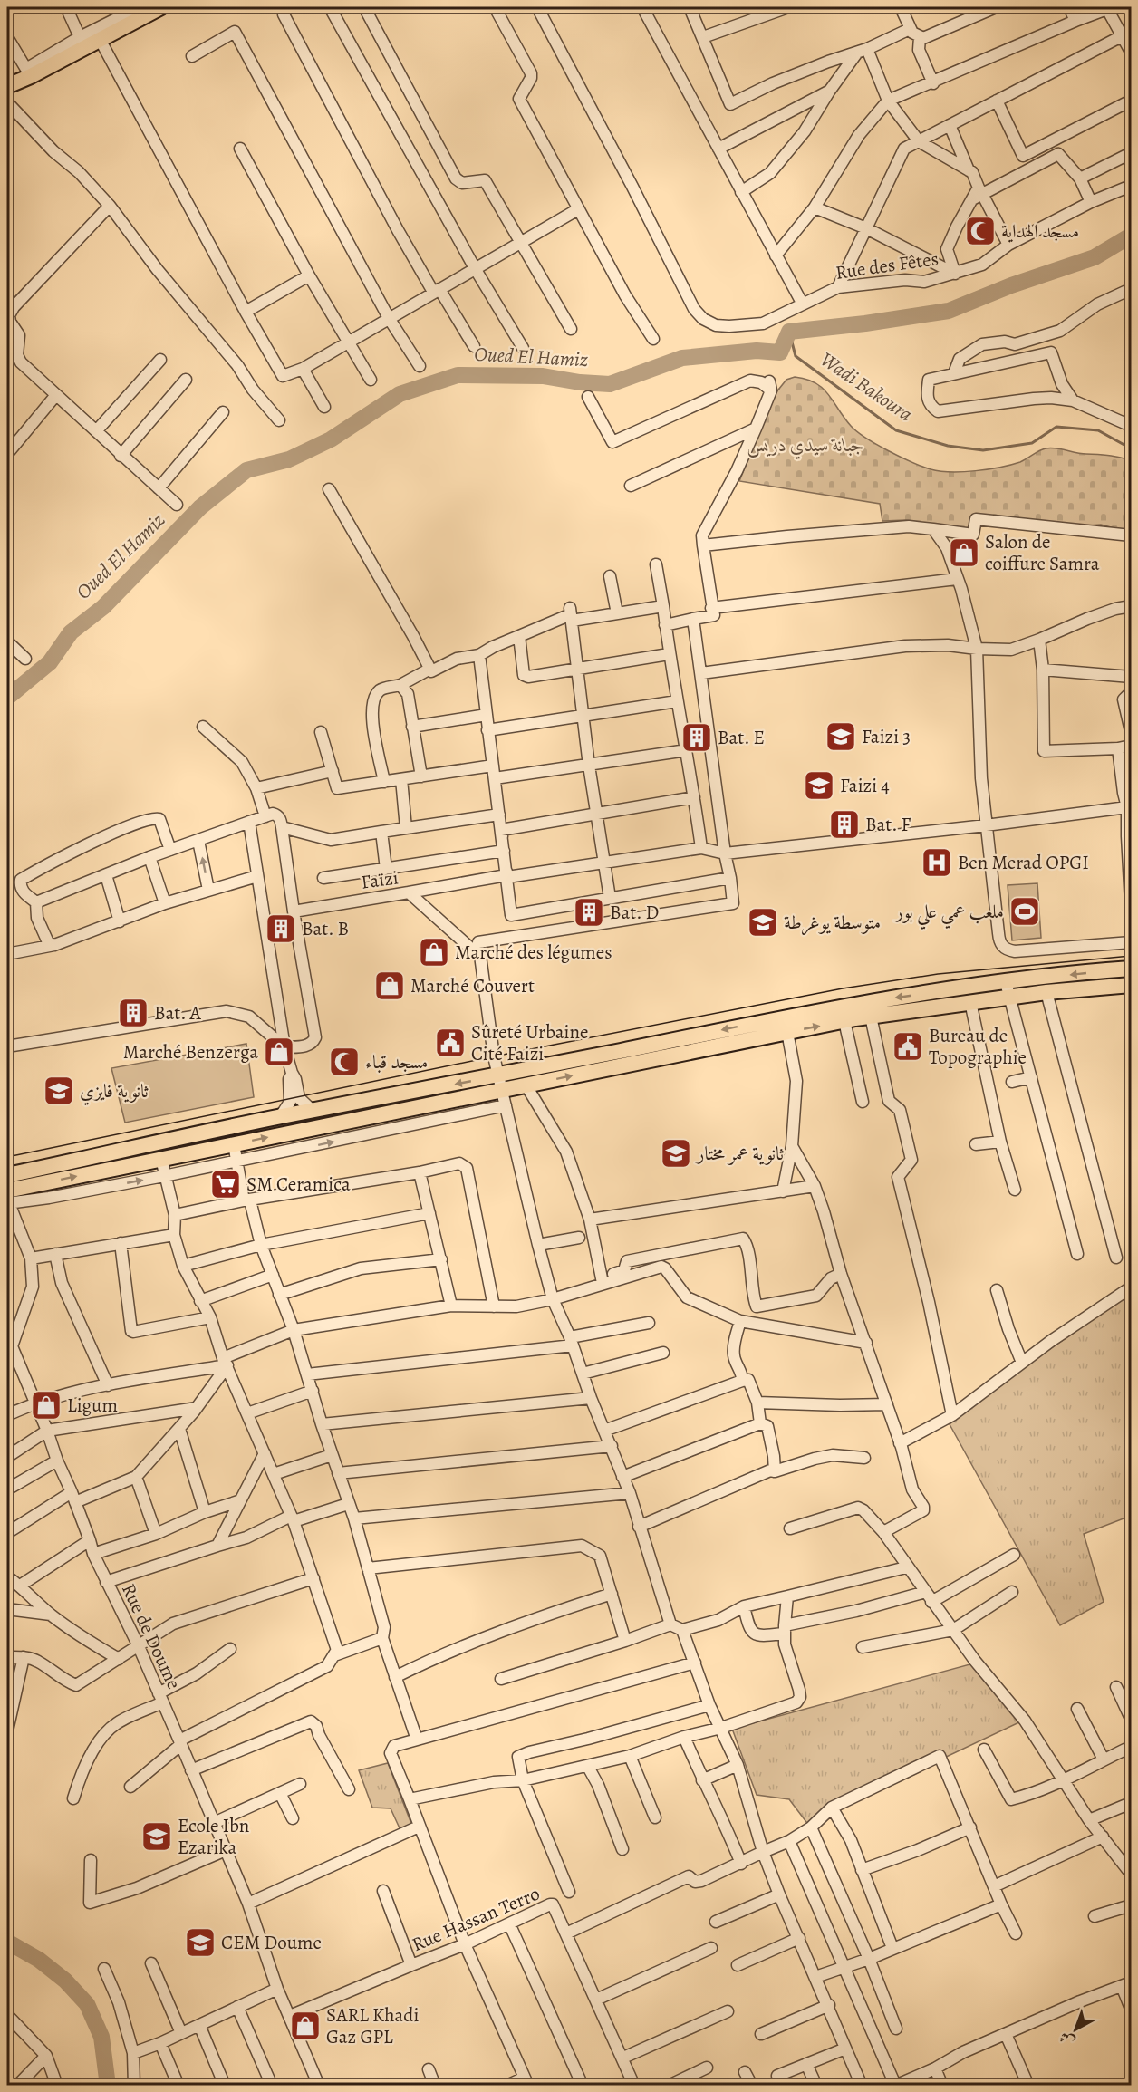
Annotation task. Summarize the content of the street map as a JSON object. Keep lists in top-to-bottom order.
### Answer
{
  "streets": {
    "street": [
      "Rue des Fêtes",
      "Faïzi",
      "Rue de Doume",
      "Rue Hassan Terro"
    ]
  },
  "crossings": [
    ["Rue de Doume", "Rue Hassan Terro"]
  ],
  "water": ["Oued El Hamiz", "Wadi Bakoura"],
  "parks": ["جبانة سيدي دريس"],
  "places": {
    "mosque": ["مسجد الهداية", "مسجد قباء"],
    "shop": [
      "Salon de coiffure Samra",
      "Marché des légumes",
      "Marché Couvert",
      "Marché Benzerga",
      "Ligum",
      "SARL Khadi Gaz GPL"
    ],
    "school or university": [
      "Faizi 3",
      "Faizi 4",
      "متوسطة يوغرطة",
      "ثانوية فايزي",
      "ثانوية عمر مختار",
      "Ecole Ibn Ezarika",
      "CEM Doume"
    ],
    "building": [
      "Bat. E",
      "Bat. F",
      "Bat. D",
      "Bat. B",
      "Bat. A"
    ],
    "hospital": ["Ben Merad OPGI"],
    "sports": ["ملعب عمي علي بور"],
    "public building": ["Sûreté Urbaine Cité Faizi", "Bureau de Topographie"],
    "supermarket": ["SM Ceramica"]
  },
  "north": "bottom left"
}
